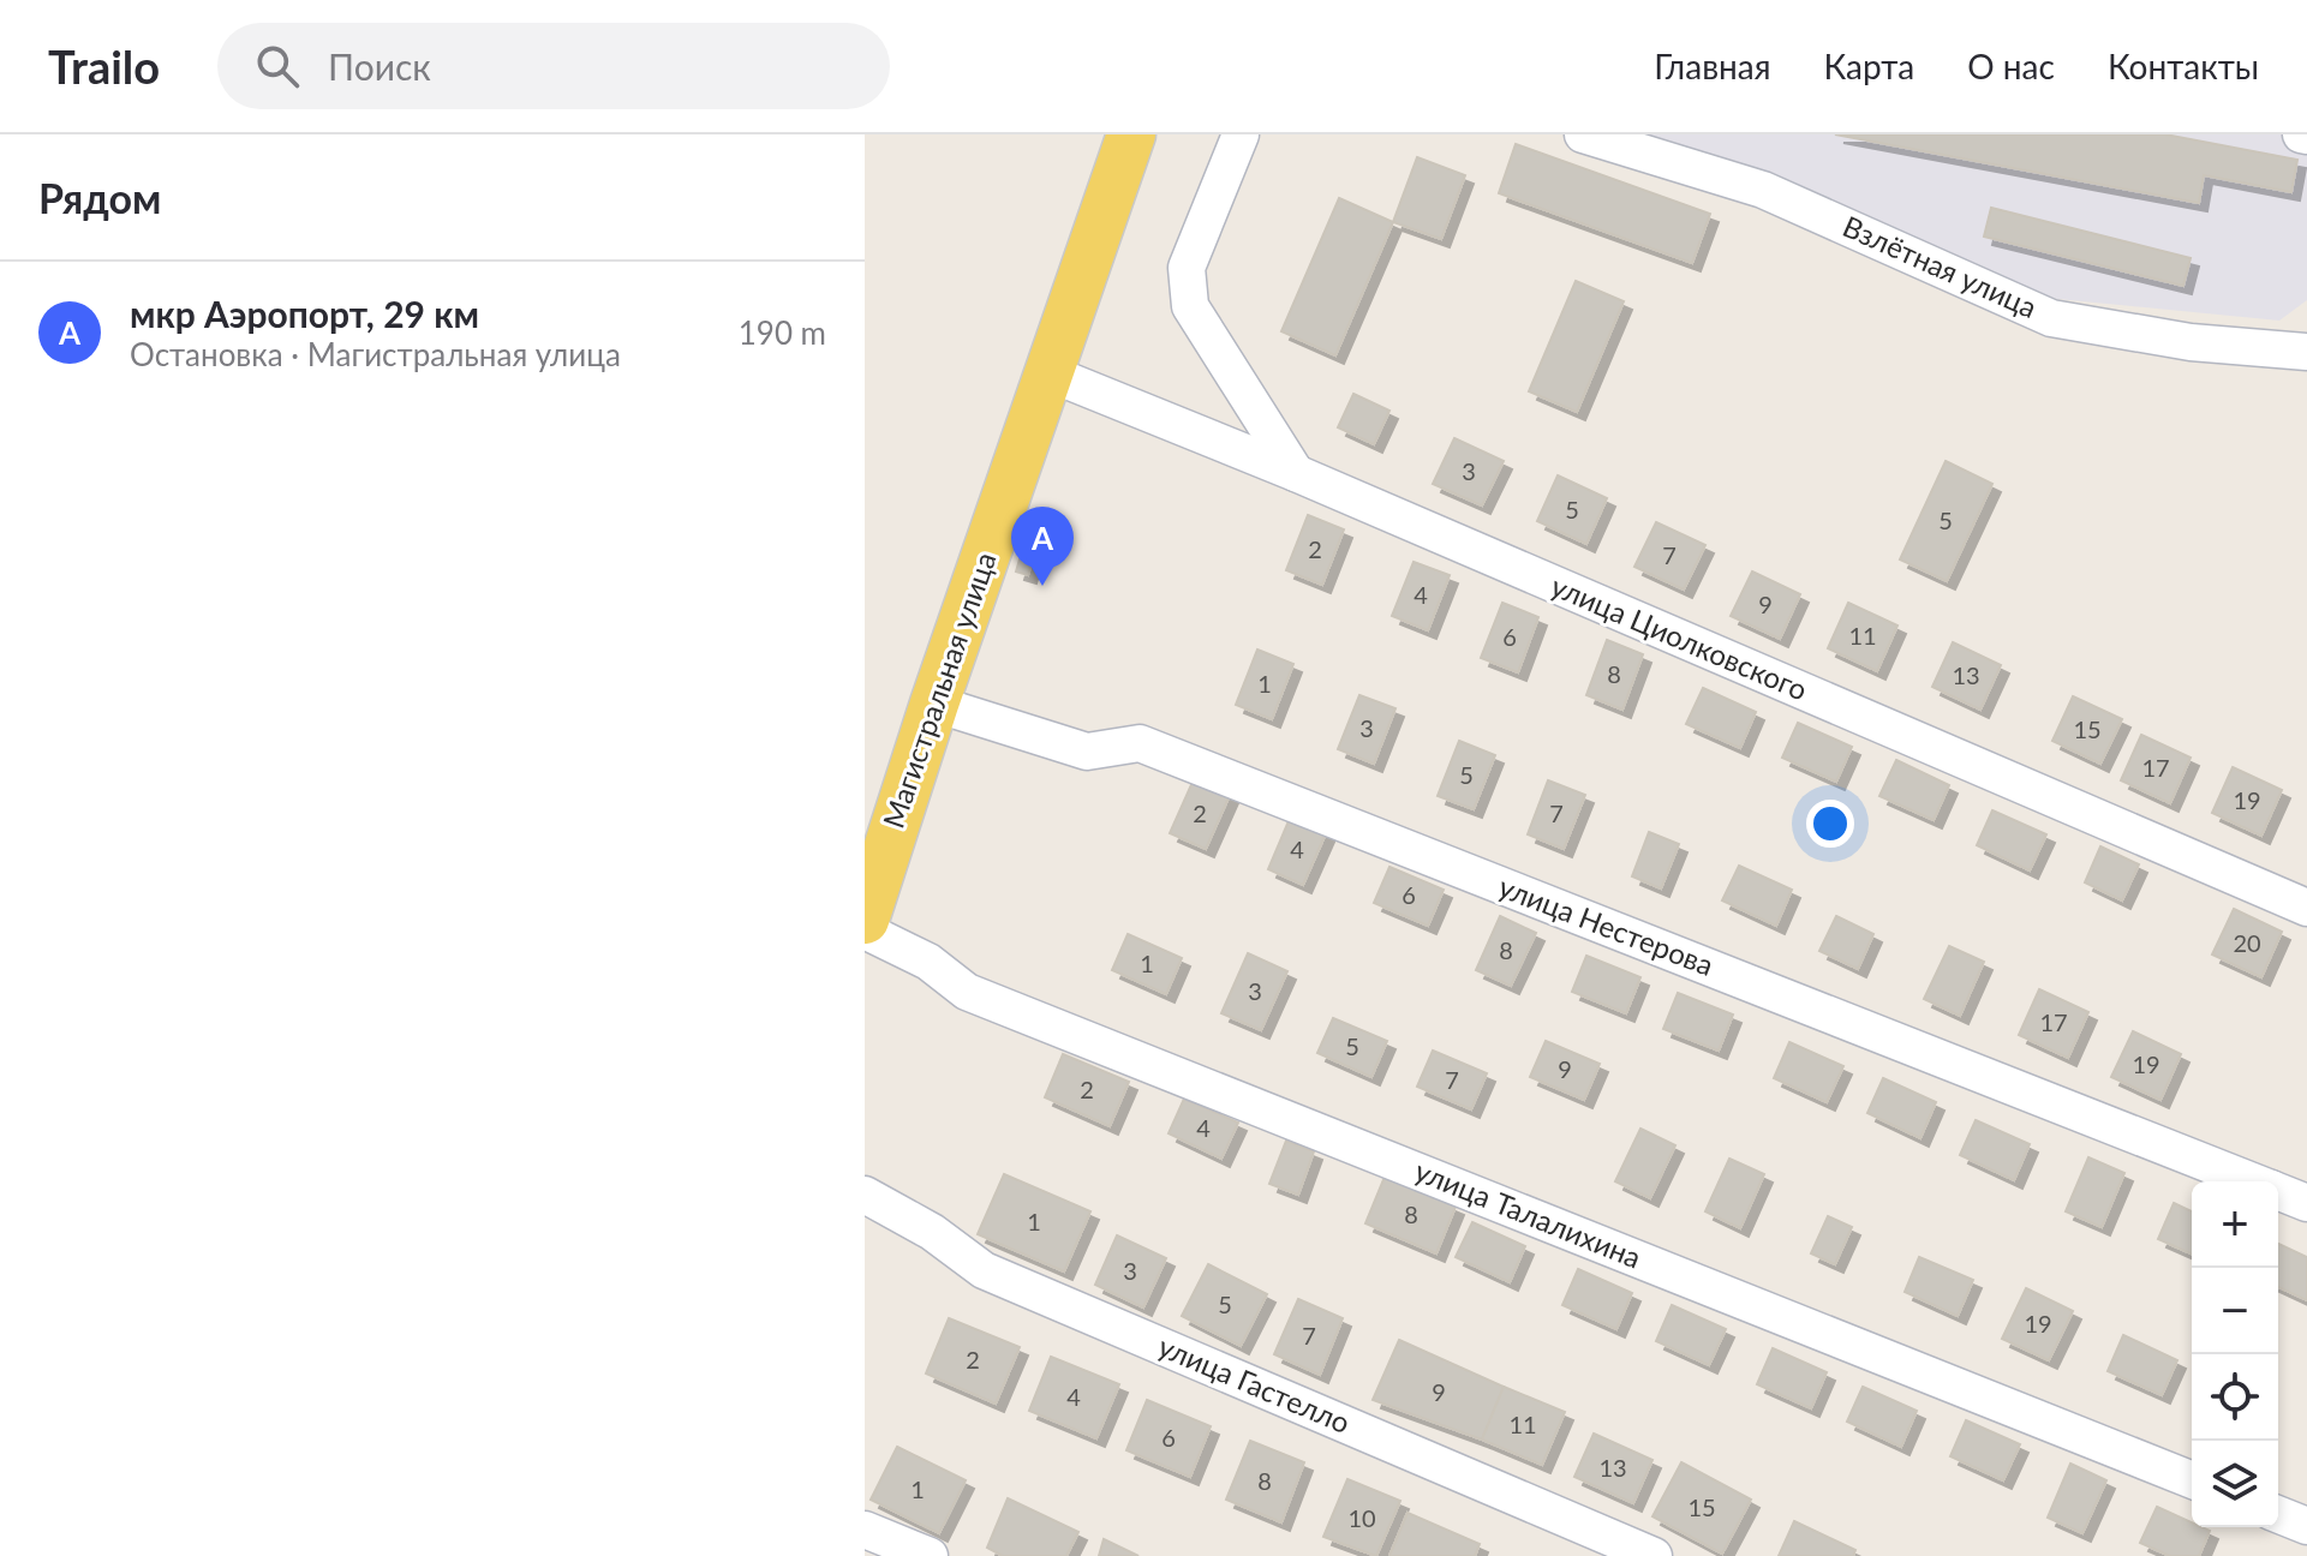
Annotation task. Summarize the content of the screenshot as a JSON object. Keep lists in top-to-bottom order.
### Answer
{
  "streets": {
    "main road": ["Магистральная улица"],
    "street": [
      "Взлётная улица",
      "улица Циолковского",
      "улица Нестерова",
      "улица Талалихина",
      "улица Гастелло"
    ]
  },
  "crossings": [
    ["улица Циолковского", "Магистральная улица"],
    ["Магистральная улица", "улица Нестерова"]
  ],
  "house_numbers": [
    "3",
    "5",
    "5",
    "2",
    "7",
    "4",
    "9",
    "11",
    "6",
    "8",
    "13",
    "1",
    "3",
    "15",
    "17",
    "5",
    "19",
    "2",
    "7",
    "4",
    "6",
    "20",
    "8",
    "1",
    "3",
    "17",
    "5",
    "19",
    "9",
    "7",
    "2",
    "4",
    "8",
    "1",
    "3",
    "5",
    "19",
    "7",
    "2",
    "9",
    "4",
    "11",
    "6",
    "13",
    "8",
    "1",
    "15",
    "10"
  ],
  "page": {
    "header": "Trailo",
    "search": "Поиск",
    "nav": [
      "Главная",
      "Карта",
      "О нас",
      "Контакты"
    ],
    "heading": "Рядом",
    "list": [
      {
        "mark": "A",
        "name": "мкр Аэропорт, 29 км",
        "note": "Остановка · Магистральная улица",
        "value": "190 m"
      }
    ],
    "pins": "A",
    "map_buttons": ["+", "−"]
  }
}
